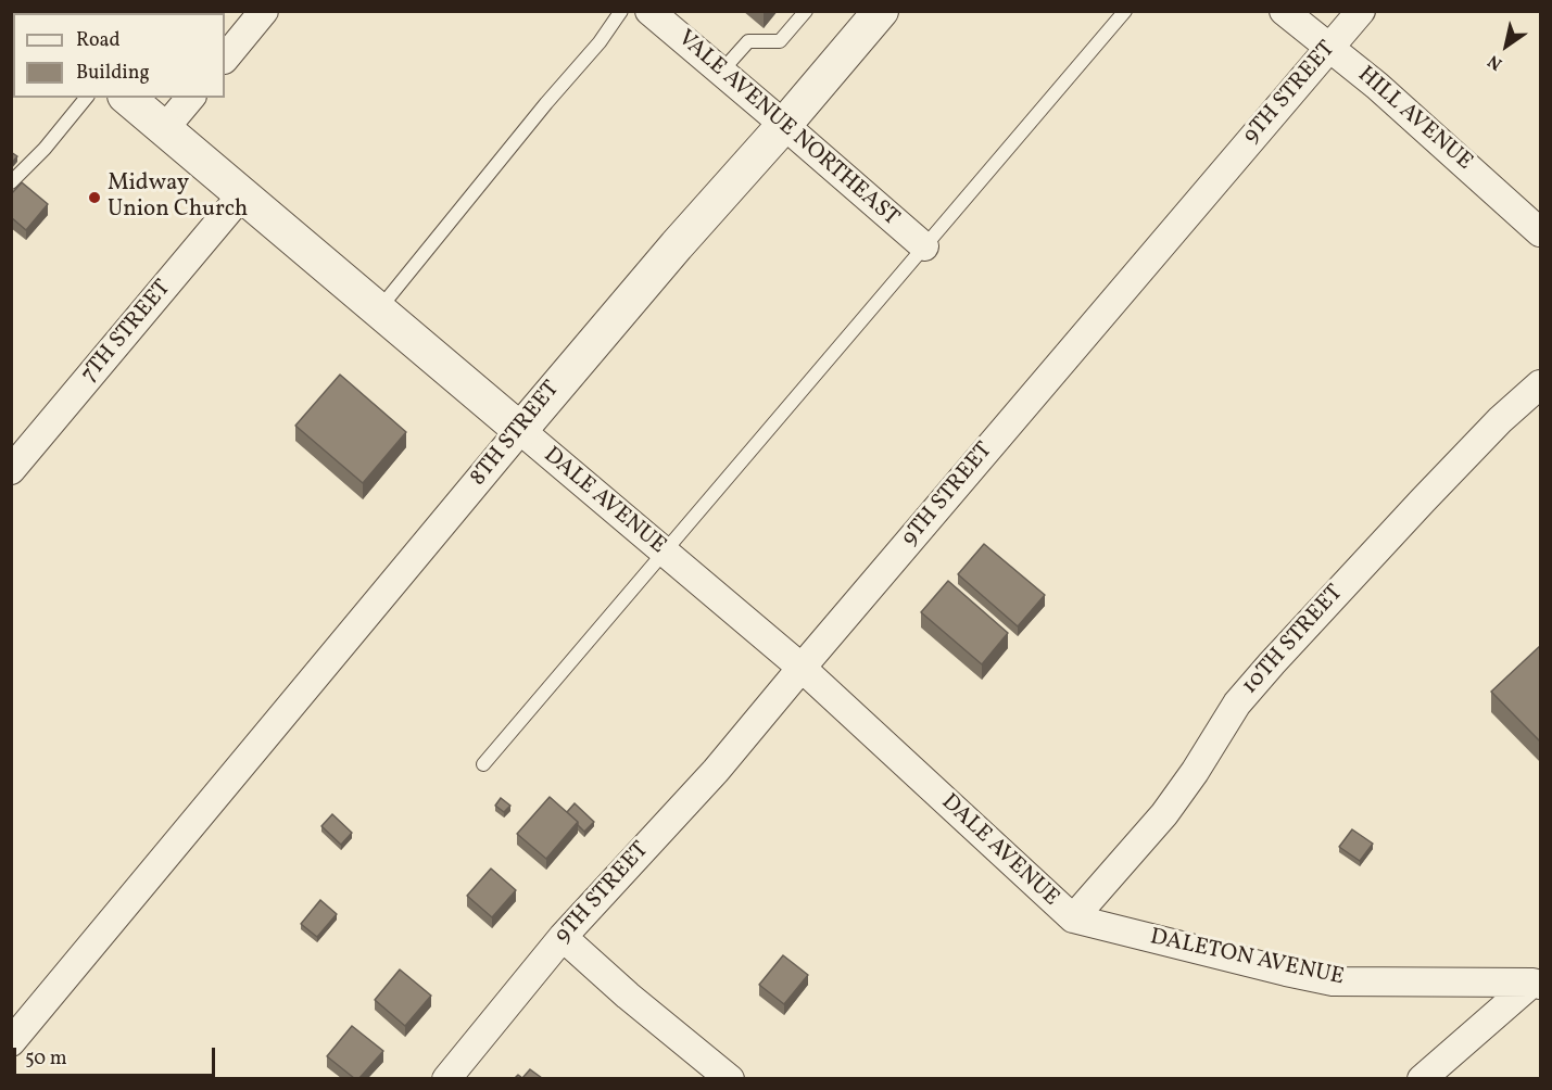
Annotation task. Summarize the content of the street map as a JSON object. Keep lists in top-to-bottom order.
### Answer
{
  "streets": {
    "street": [
      "9TH STREET",
      "HILL AVENUE",
      "VALE AVENUE NORTHEAST",
      "7TH STREET",
      "8TH STREET",
      "DALE AVENUE",
      "10TH STREET",
      "DALETON AVENUE"
    ]
  },
  "crossings": [
    ["9TH STREET", "HILL AVENUE"],
    ["9TH STREET", "DALE AVENUE"],
    ["VALE AVENUE NORTHEAST", "8TH STREET"],
    ["7TH STREET", "DALE AVENUE"],
    ["8TH STREET", "DALE AVENUE"],
    ["DALE AVENUE", "10TH STREET"],
    ["DALE AVENUE", "DALETON AVENUE"],
    ["10TH STREET", "DALETON AVENUE"]
  ],
  "places": ["Midway Union Church"],
  "legend": ["Road", "Building"],
  "scale_bar": "50 m",
  "north": "bottom left"
}
